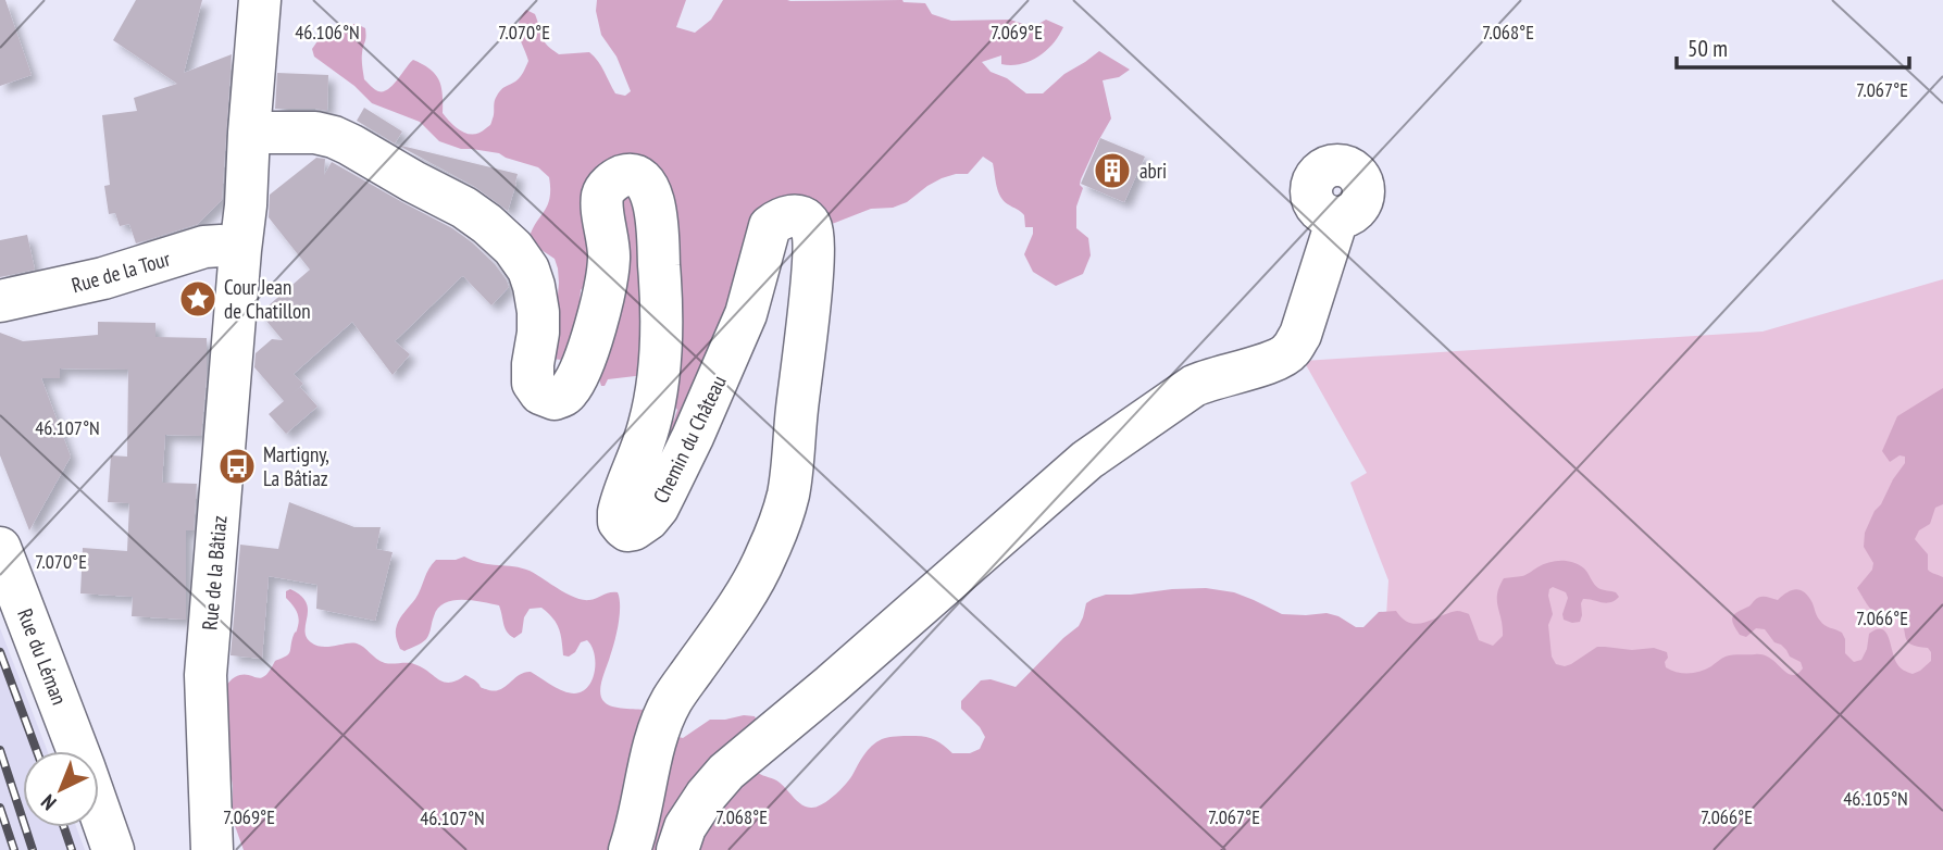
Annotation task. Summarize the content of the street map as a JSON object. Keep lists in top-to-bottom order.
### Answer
{
  "streets": {
    "street": [
      "Rue de la Tour",
      "Chemin du Château",
      "Rue de la Bâtiaz",
      "Rue du Léman"
    ]
  },
  "crossings": [
    ["Rue de la Tour", "Rue de la Bâtiaz"],
    ["Chemin du Château", "Rue de la Bâtiaz"]
  ],
  "places": {
    "building": ["abri"],
    "place": ["Cour Jean de Chatillon"],
    "bus stop": ["Martigny, La Bâtiaz"]
  },
  "scale_bar": "50 m",
  "north": "bottom left",
  "coordinates": [
    "46.106°N",
    "7.070°E",
    "7.069°E",
    "7.068°E",
    "7.067°E",
    "46.107°N",
    "7.066°E",
    "46.105°N"
  ]
}
